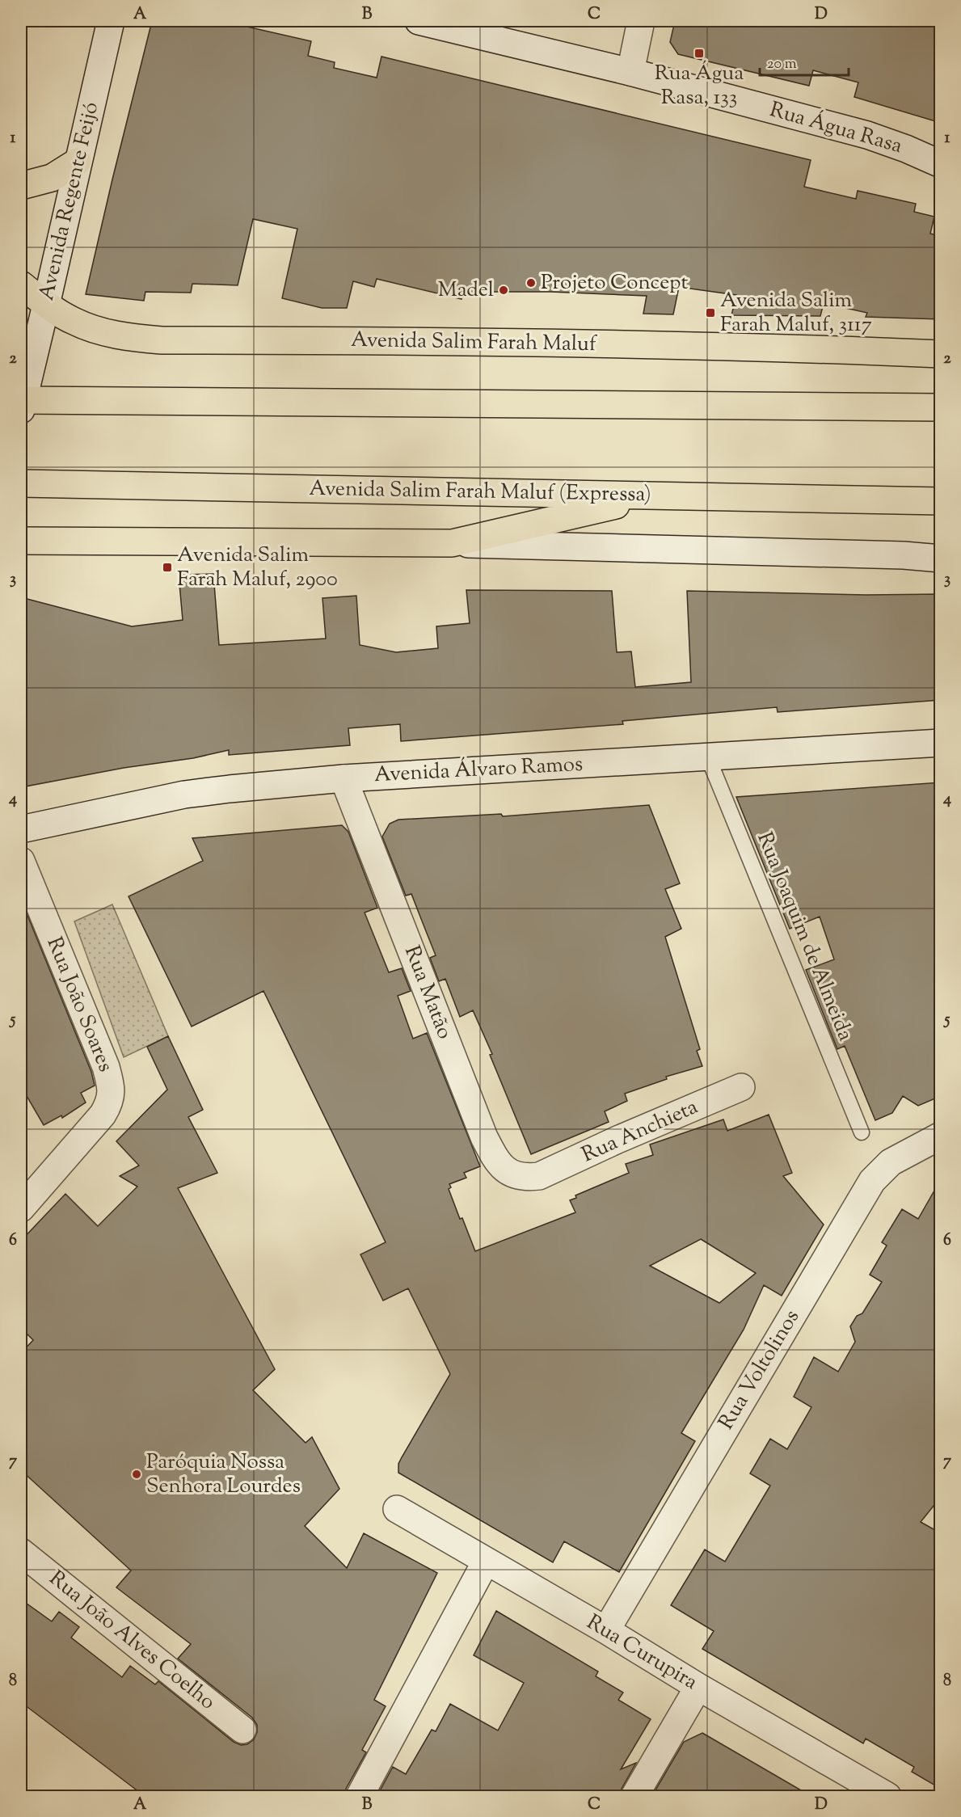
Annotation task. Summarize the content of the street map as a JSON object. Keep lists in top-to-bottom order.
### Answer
{
  "streets": {
    "highway": ["Avenida Salim Farah Maluf", "Avenida Salim Farah Maluf (Expressa)"],
    "street": [
      "Rua Água Rasa",
      "Avenida Regente Feijó",
      "Avenida Álvaro Ramos",
      "Rua Matão",
      "Rua João Soares",
      "Rua Anchieta",
      "Rua Voltolinos",
      "Rua João Alves Coelho",
      "Rua Curupira"
    ],
    "lane": ["Rua Joaquim de Almeida"]
  },
  "crossings": [
    ["Avenida Regente Feijó", "Avenida Salim Farah Maluf"],
    ["Avenida Álvaro Ramos", "Rua Joaquim de Almeida"],
    ["Avenida Álvaro Ramos", "Rua Matão"],
    ["Rua Matão", "Rua Anchieta"],
    ["Rua Voltolinos", "Rua Curupira"]
  ],
  "places": {
    "transit": ["Rua Água Rasa, 133", "Avenida Salim Farah Maluf, 3117", "Avenida Salim Farah Maluf, 2900"],
    "other": ["Projeto Concept", "Madel", "Paróquia Nossa Senhora Lourdes"]
  },
  "scale_bar": "20 m",
  "grid": {
    "columns": [
      "A",
      "B",
      "C",
      "D"
    ],
    "rows": [
      "1",
      "2",
      "3",
      "4",
      "5",
      "6",
      "7",
      "8"
    ]
  }
}
